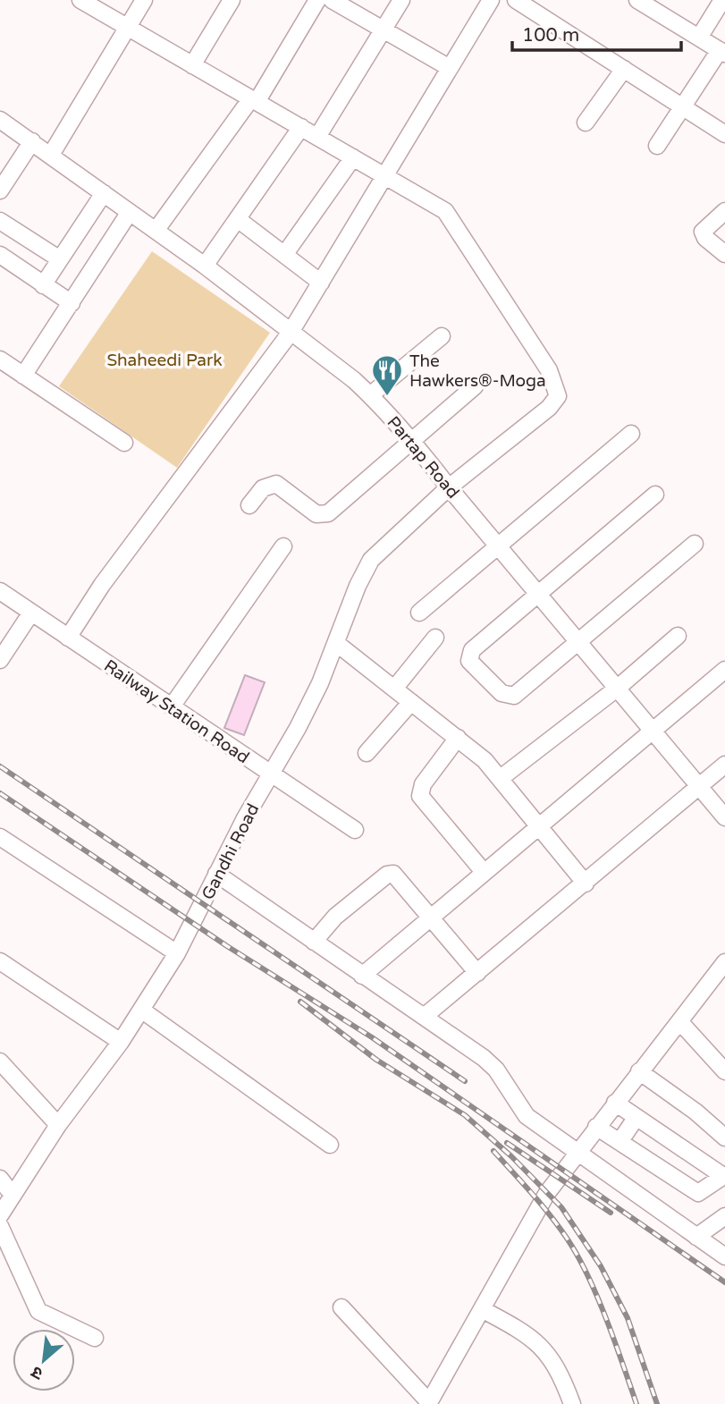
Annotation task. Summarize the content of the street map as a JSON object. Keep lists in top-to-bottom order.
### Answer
{
  "streets": {
    "street": ["Partap Road", "Railway Station Road", "Gandhi Road"]
  },
  "crossings": [
    ["Partap Road", "Gandhi Road"],
    ["Railway Station Road", "Gandhi Road"]
  ],
  "parks": ["Shaheedi Park"],
  "places": {
    "restaurant": ["The Hawkers®-Moga"]
  },
  "scale_bar": "100 m",
  "north": "bottom left"
}
